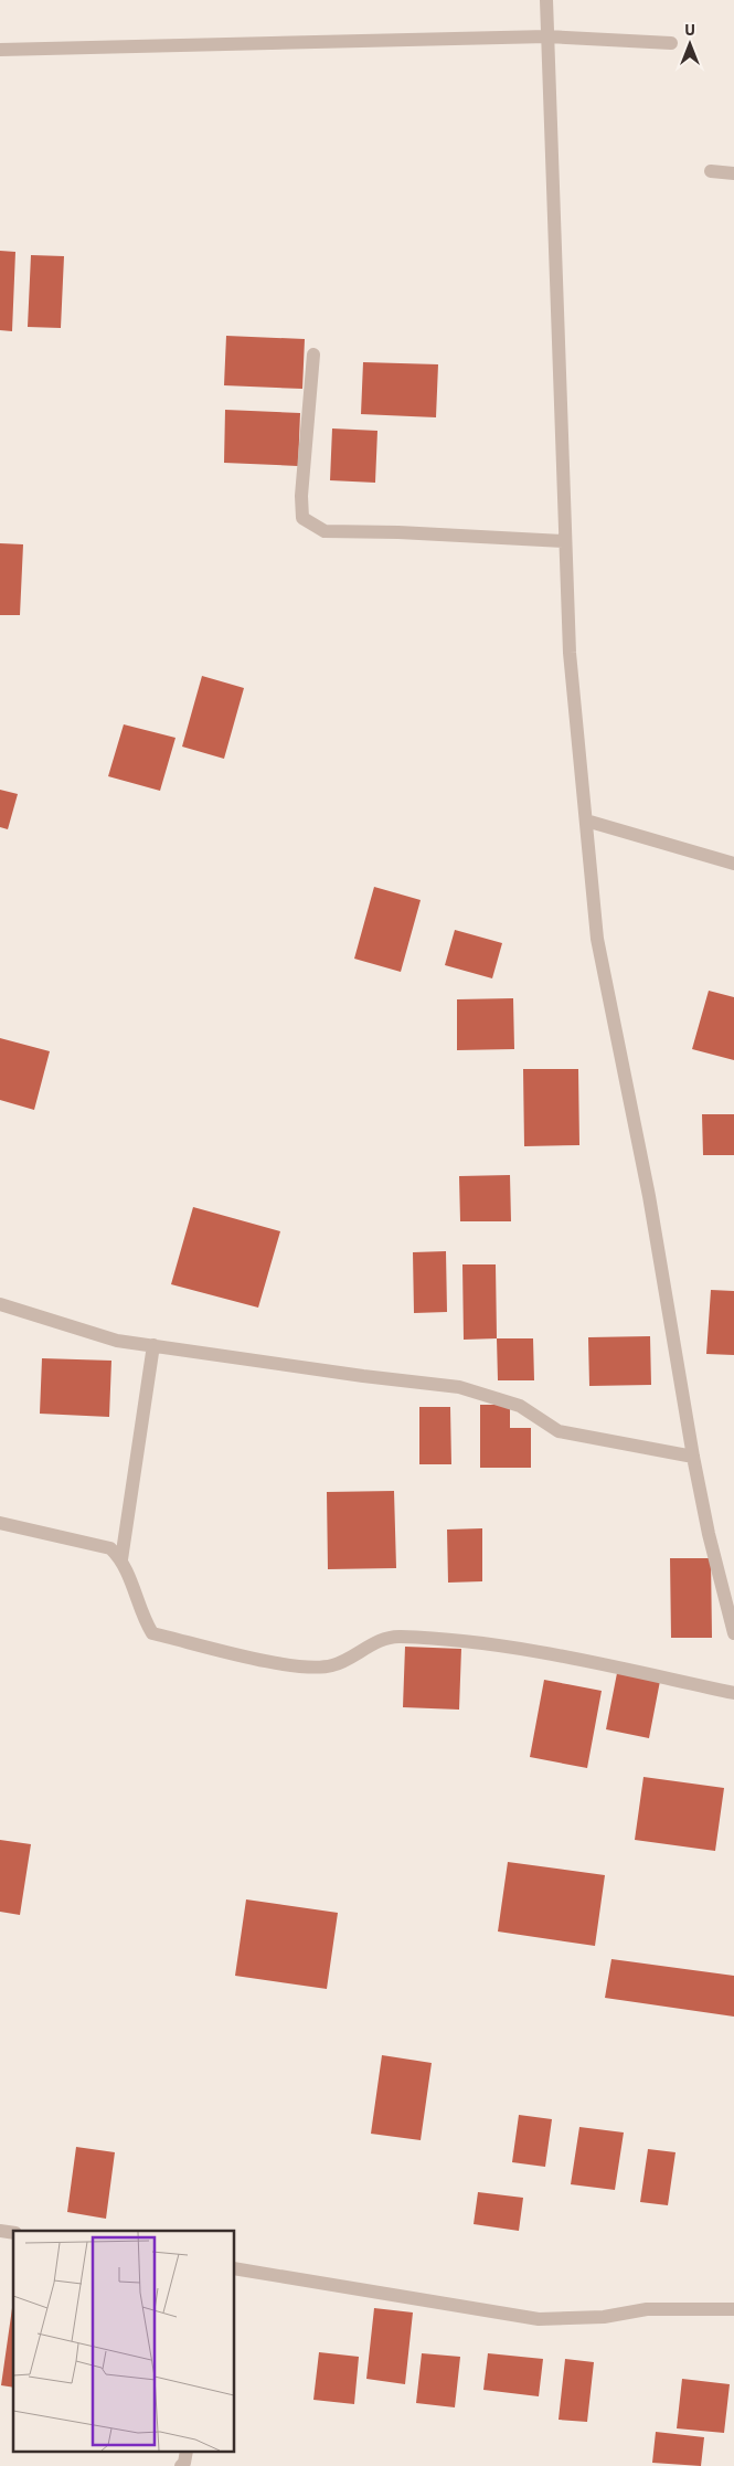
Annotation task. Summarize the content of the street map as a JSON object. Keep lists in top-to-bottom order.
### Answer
{
  "north": "top"
}
